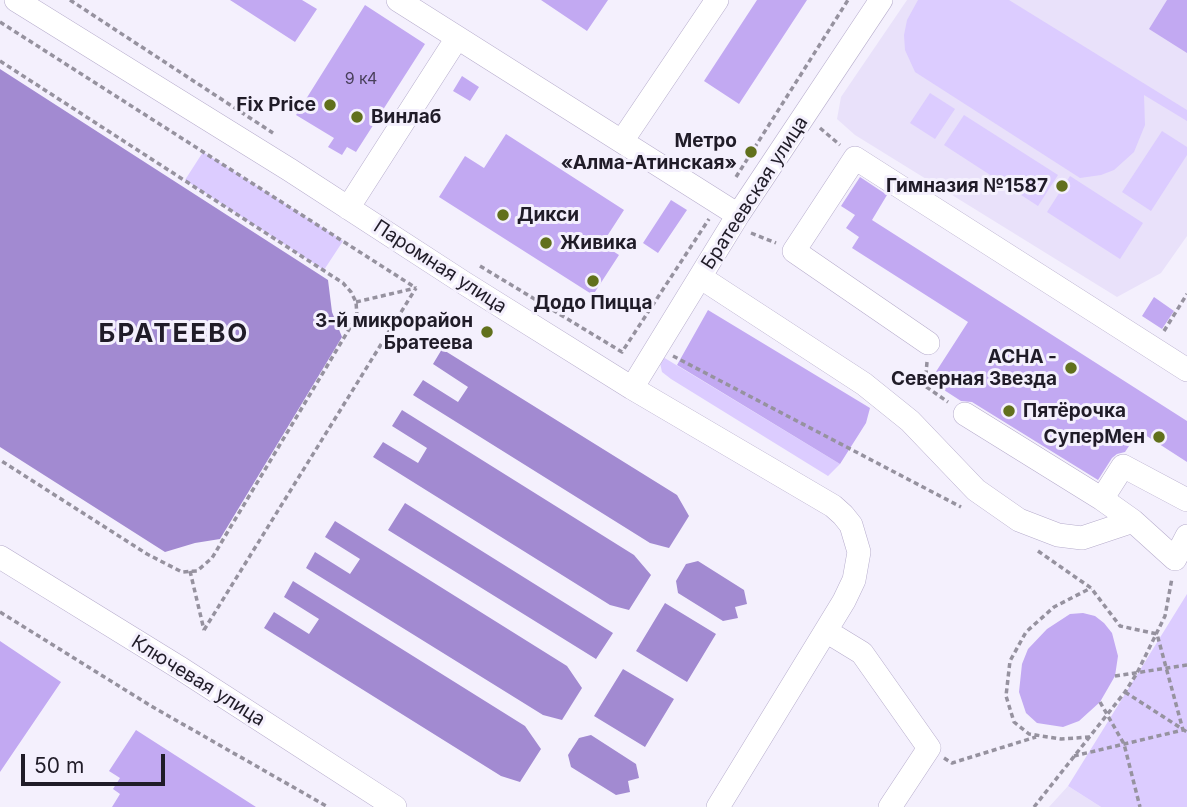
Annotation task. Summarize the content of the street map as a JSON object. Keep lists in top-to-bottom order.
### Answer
{
  "streets": {
    "street": ["Братеевская улица", "Паромная улица", "Ключевая улица"]
  },
  "crossings": [
    ["Братеевская улица", "Паромная улица"]
  ],
  "districts": ["БРАТЕЕВО"],
  "places": [
    "Fix Price",
    "Винлаб",
    "Метро «Алма-Атинская»",
    "Гимназия №1587",
    "Дикси",
    "Живика",
    "Додо Пицца",
    "3-й микрорайон Братеева",
    "АСНА - Северная Звезда",
    "Пятёрочка",
    "СуперМен"
  ],
  "house_numbers": ["9 к4"],
  "scale_bar": "50 m"
}
